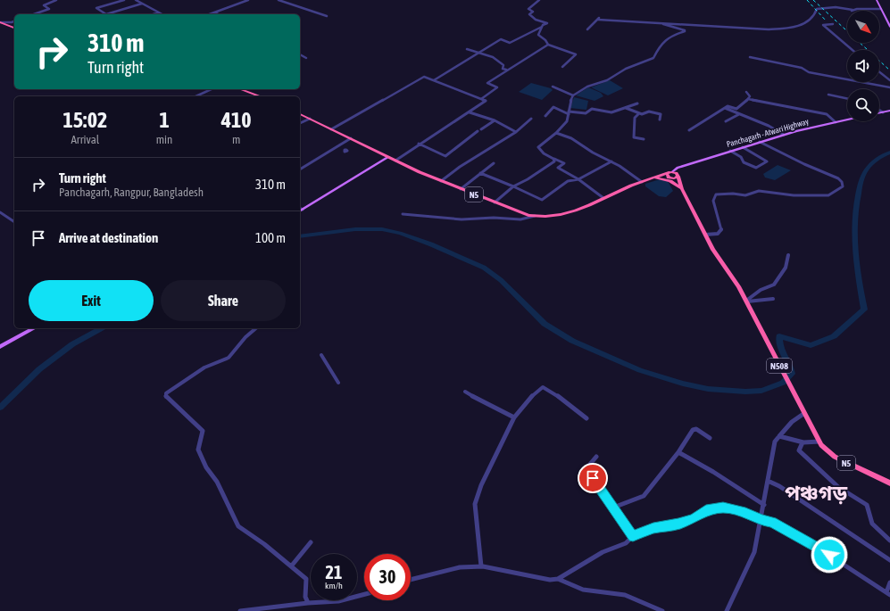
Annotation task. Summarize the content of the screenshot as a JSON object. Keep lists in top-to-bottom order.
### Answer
{
  "streets": {
    "highway": ["N5", "N508"],
    "main road": ["Panchagarh - Atwari Highway"]
  },
  "crossings": [
    ["Panchagarh - Atwari Highway", "N508"],
    ["N5", "N508"]
  ],
  "districts": ["পঞ্চগড়"],
  "north": "bottom right",
  "page": {
    "turn": ["310 m", "Turn right"],
    "eta": [
      "15:02",
      "Arrival",
      "1",
      "min",
      "410",
      "m"
    ],
    "list": [
      {
        "name": "Turn right",
        "note": "Panchagarh, Rangpur, Bangladesh",
        "value": "310 m"
      },
      {
        "name": "Arrive at destination",
        "value": "100 m"
      }
    ],
    "buttons": ["Exit", "Share"],
    "speed": "21 km/h",
    "limit": "30"
  }
}
